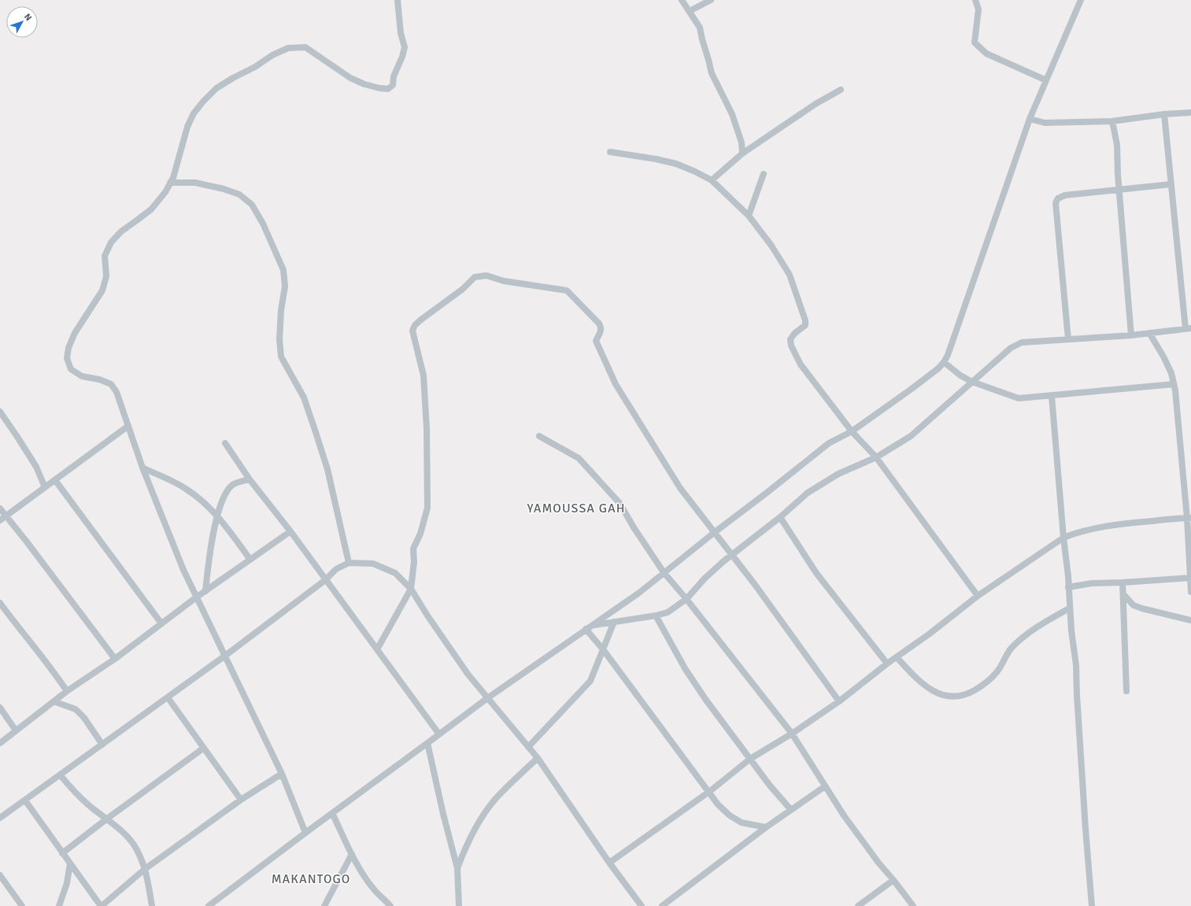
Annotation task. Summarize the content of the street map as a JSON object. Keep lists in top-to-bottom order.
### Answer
{
  "districts": ["YAMOUSSA GAH", "MAKANTOGO"],
  "north": "top right"
}
